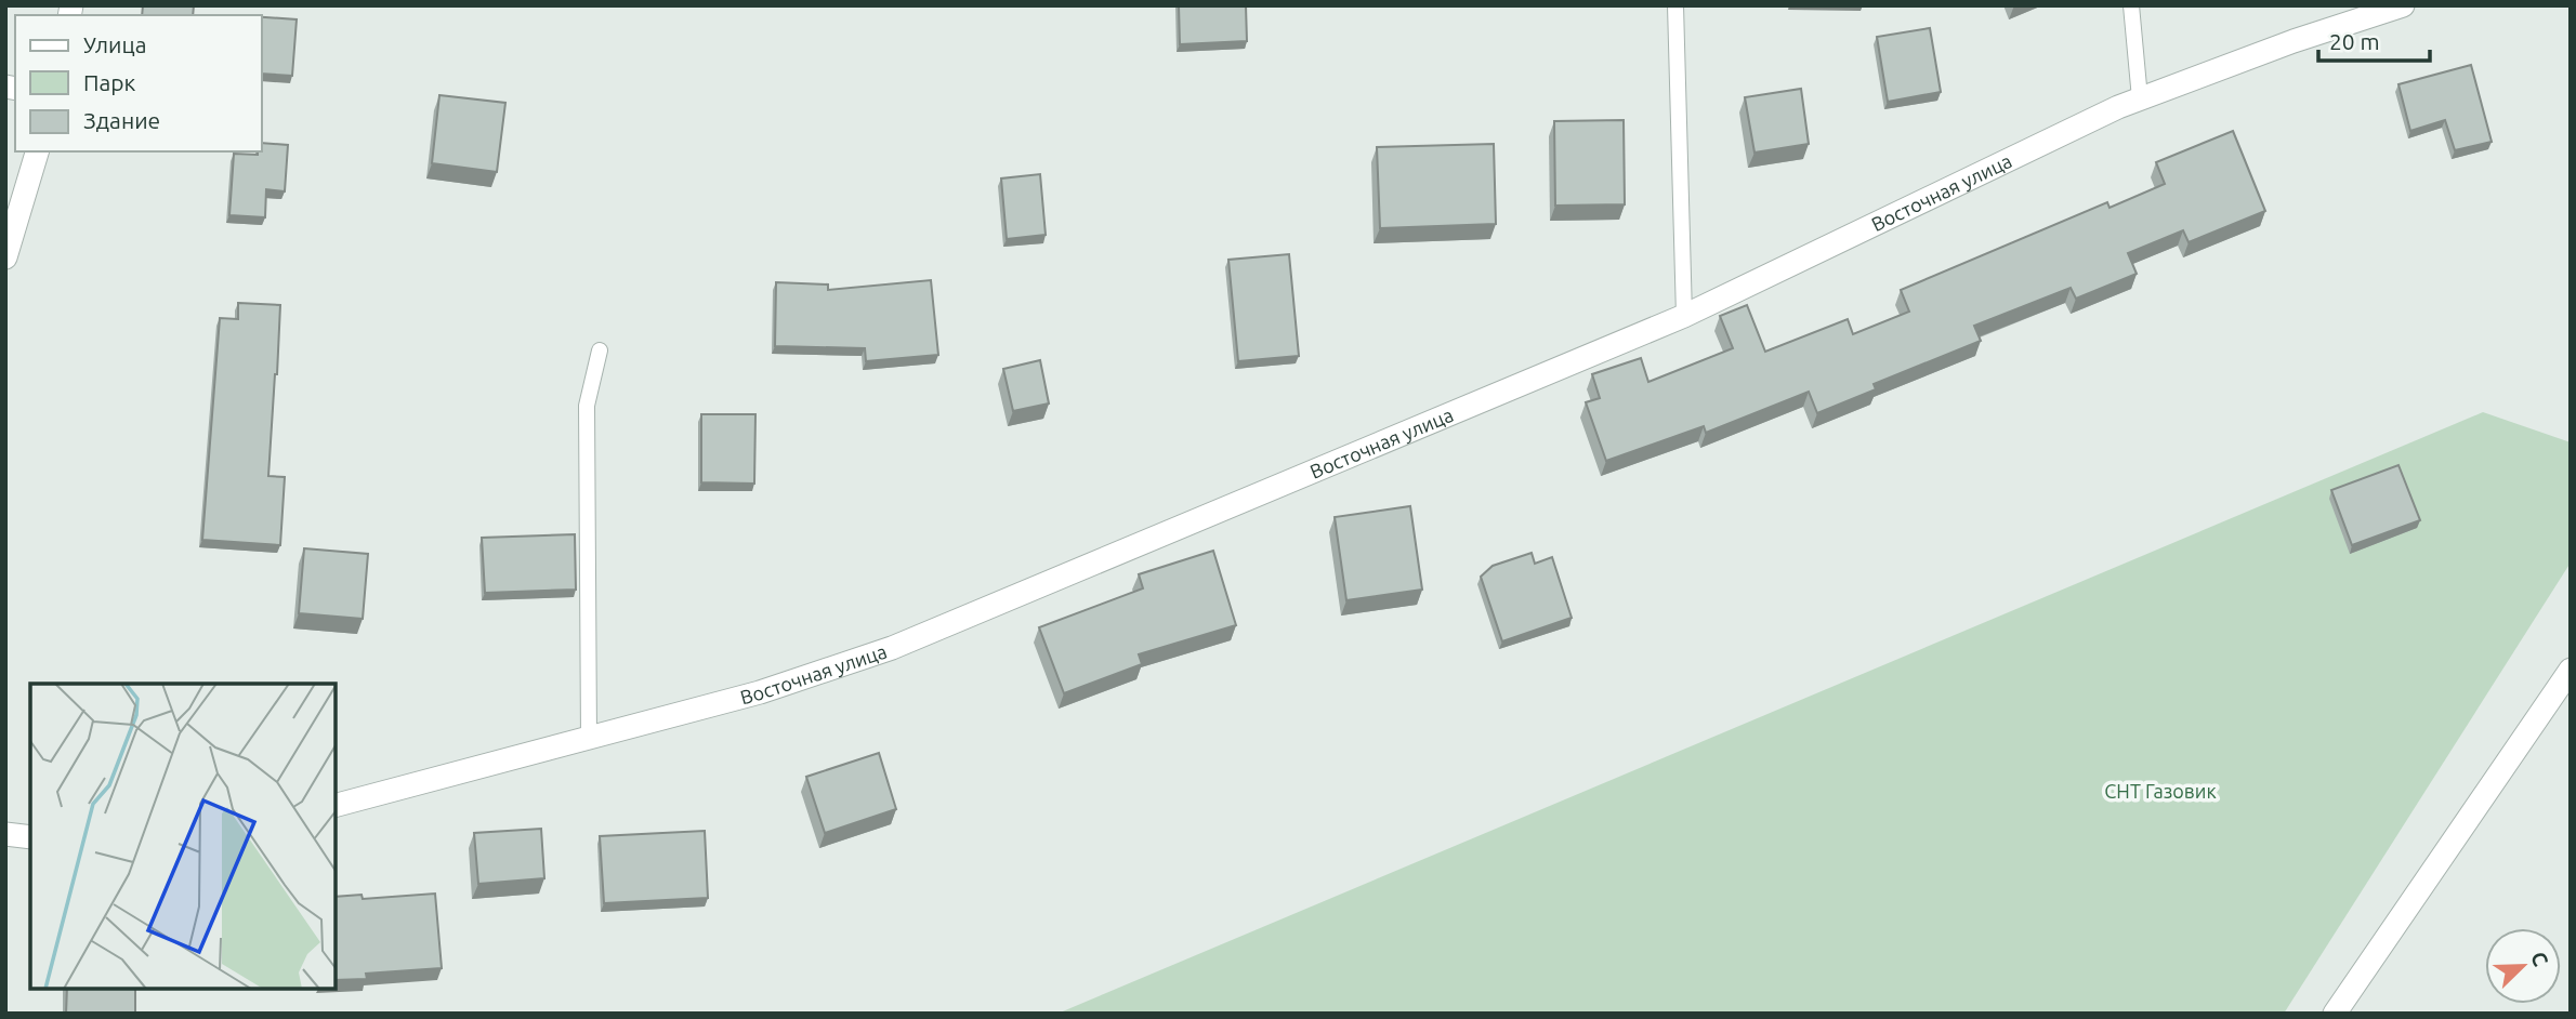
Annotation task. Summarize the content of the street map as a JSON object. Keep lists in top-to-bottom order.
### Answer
{
  "streets": {
    "street": ["Восточная улица"]
  },
  "parks": ["СНТ Газовик"],
  "legend": ["Улица", "Парк", "Здание"],
  "scale_bar": "20 m",
  "north": "top right"
}
